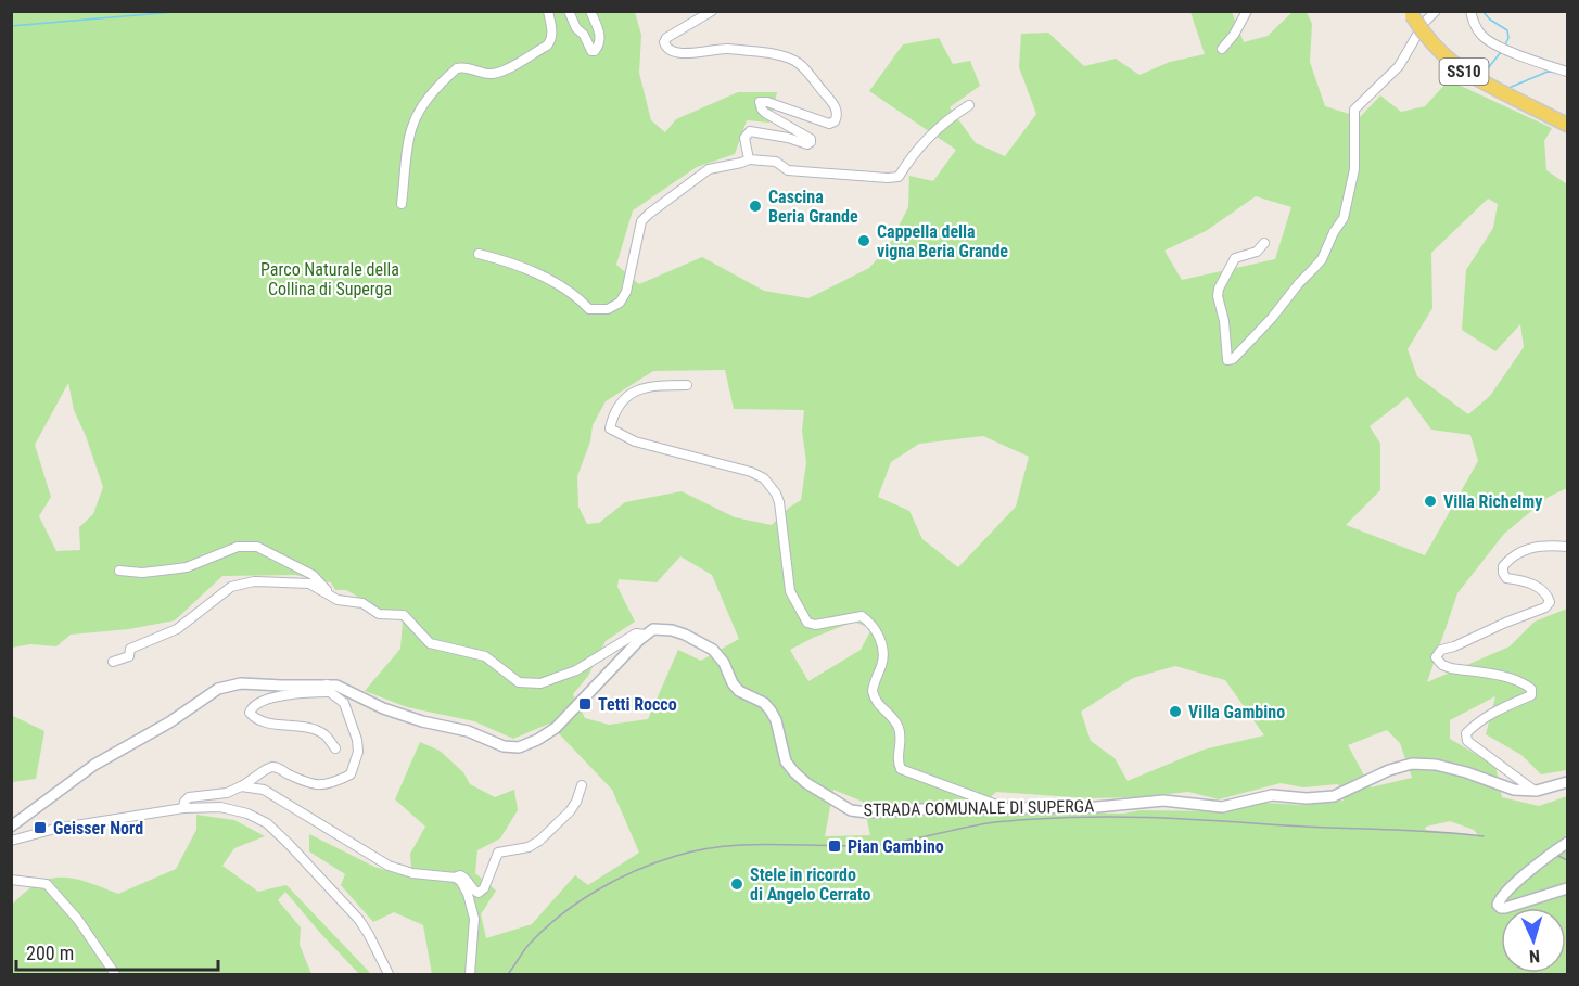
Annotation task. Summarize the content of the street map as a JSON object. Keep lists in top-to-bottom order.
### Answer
{
  "streets": {
    "main road": ["SS10"],
    "street": ["STRADA COMUNALE DI SUPERGA"]
  },
  "parks": ["Parco Naturale della Collina di Superga"],
  "places": {
    "other": [
      "Cascina Beria Grande",
      "Cappella della vigna Beria Grande",
      "Villa Richelmy",
      "Villa Gambino",
      "Stele in ricordo di Angelo Cerrato"
    ],
    "transit": ["Tetti Rocco", "Geisser Nord", "Pian Gambino"]
  },
  "scale_bar": "200 m",
  "north": "bottom"
}
